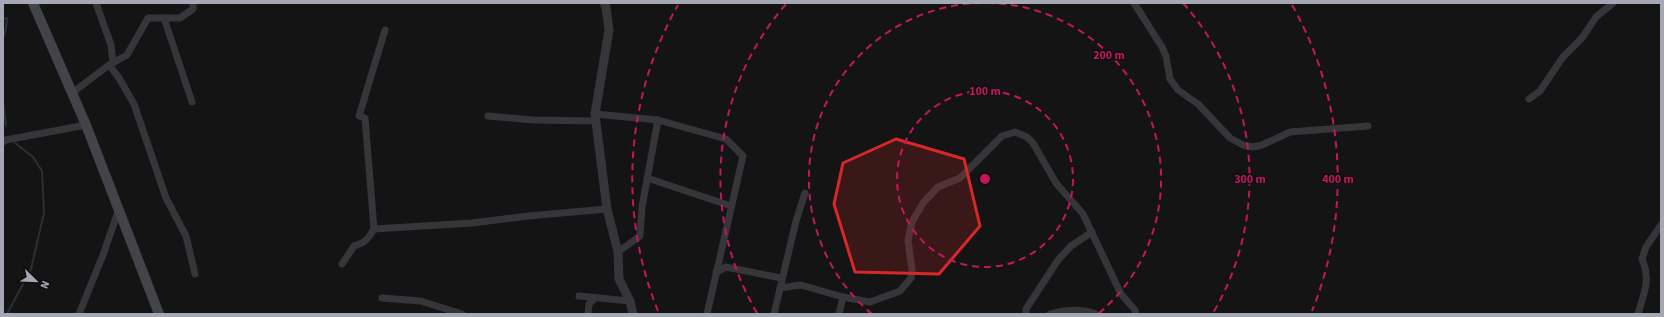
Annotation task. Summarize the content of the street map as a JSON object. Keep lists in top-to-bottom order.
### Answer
{
  "north": "bottom right",
  "rings": [
    "200 m",
    "100 m",
    "300 m",
    "400 m"
  ]
}
